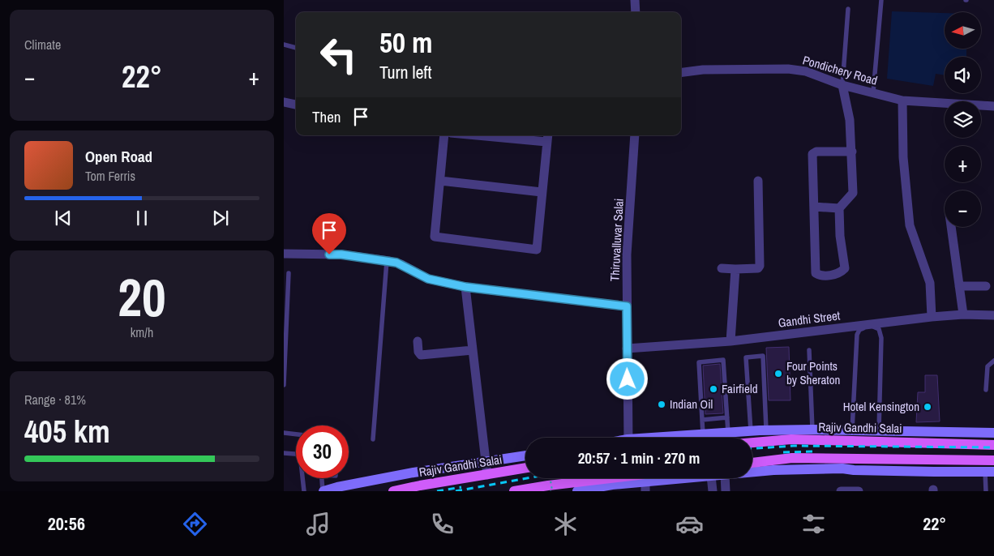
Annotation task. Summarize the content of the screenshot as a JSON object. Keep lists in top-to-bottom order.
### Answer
{
  "streets": {
    "main road": ["Rajiv Gandhi Salai"],
    "street": ["Pondichery Road", "Thiruvalluvar Salai", "Gandhi Street"]
  },
  "crossings": [
    ["Thiruvalluvar Salai", "Gandhi Street"]
  ],
  "places": [
    "Four Points by Sheraton",
    "Fairfield",
    "Indian Oil",
    "Hotel Kensington"
  ],
  "north": "left",
  "page": {
    "tile": [
      "Climate",
      ["20", "km/h"],
      ["Range · 81%", "405 km"]
    ],
    "map_buttons": ["+", "−"],
    "turn": ["50 m", "Turn left"],
    "heat": ["−", "22°", "+"],
    "then": "Then",
    "song": ["Open Road", "Tom Ferris"],
    "limit": "30",
    "trip": "20:57 · 1 min · 270 m",
    "tabs": ["20:56", "22°"]
  }
}
